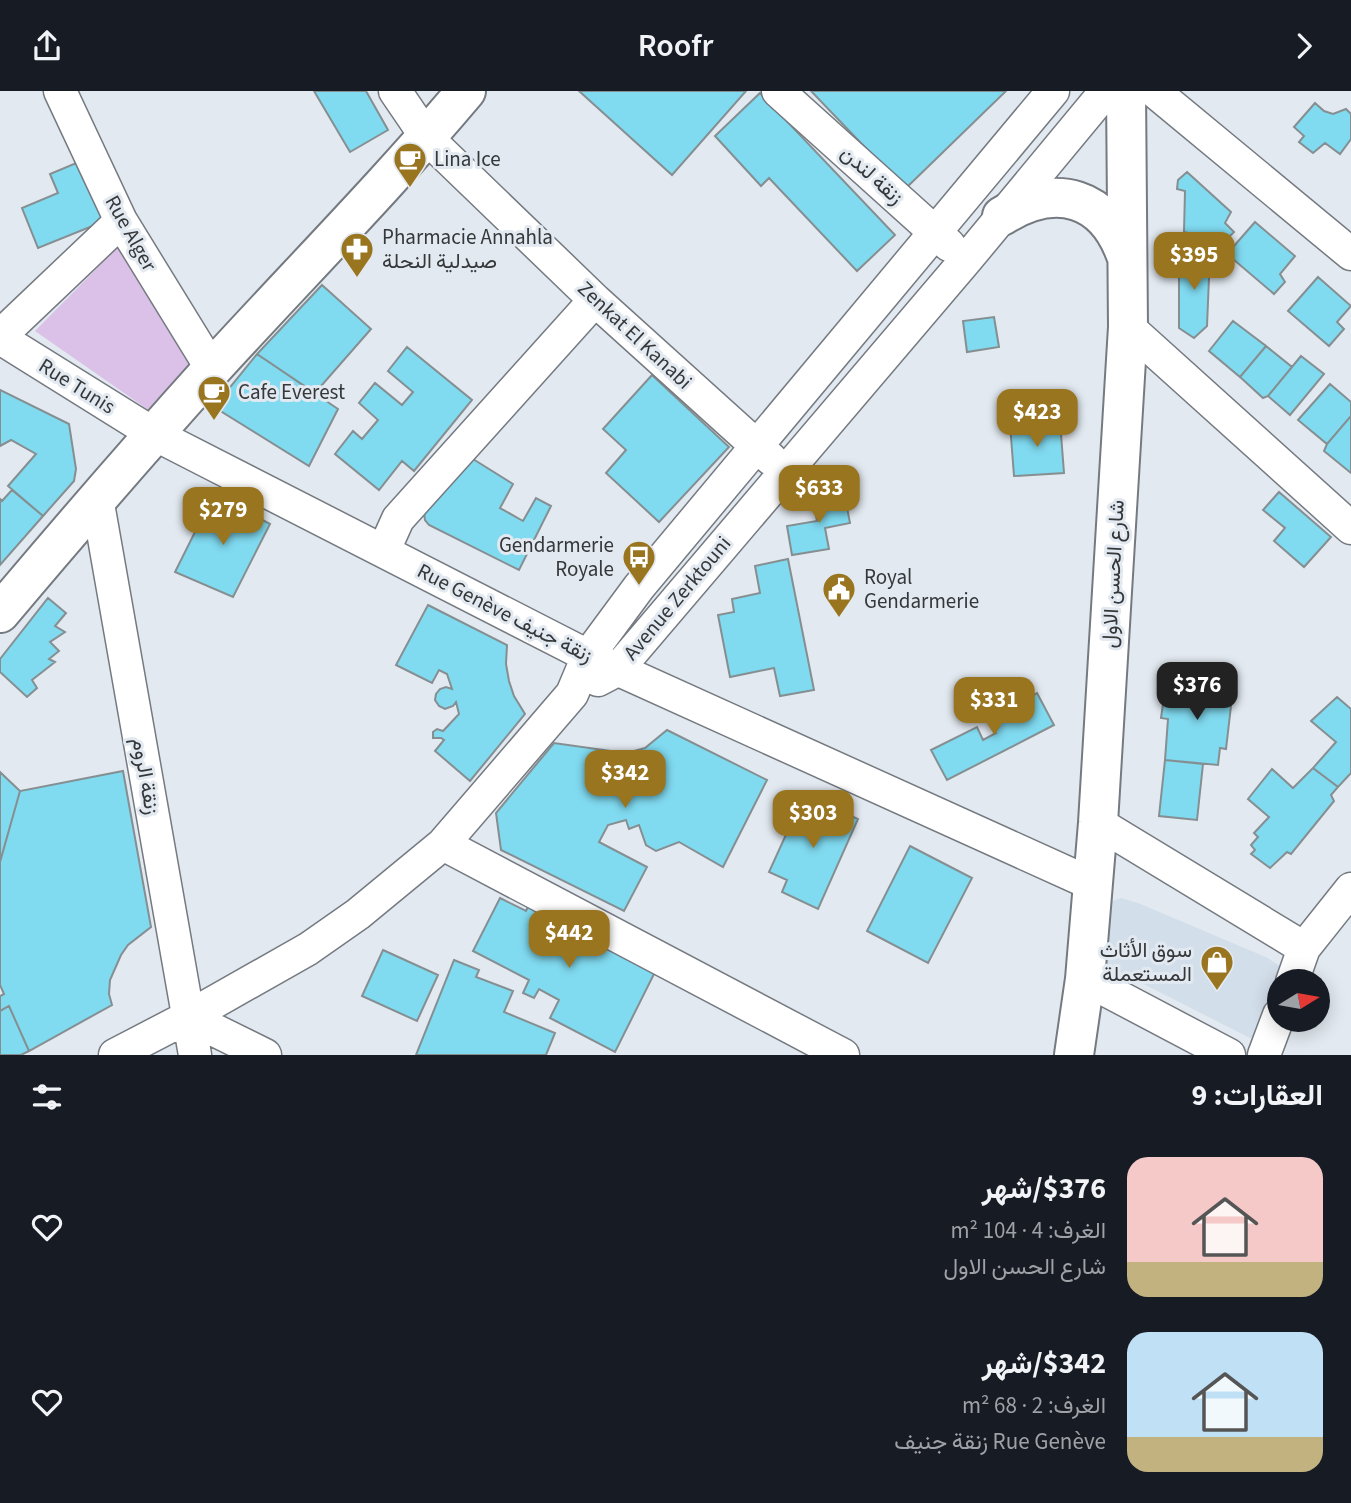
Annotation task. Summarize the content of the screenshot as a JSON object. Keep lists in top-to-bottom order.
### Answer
{
  "streets": {
    "street": [
      "زنقة لندن",
      "Rue Alger",
      "Zenkat El Kanabi",
      "Rue Tunis",
      "شارع الحسن الاول",
      "Avenue Zerktouni",
      "Rue Genève زنقة جنيف",
      "زنقة الروم"
    ]
  },
  "crossings": [
    ["زنقة لندن", "Avenue Zerktouni"],
    ["Zenkat El Kanabi", "Avenue Zerktouni"],
    ["Rue Tunis", "Rue Genève زنقة جنيف"],
    ["شارع الحسن الاول", "Rue Genève زنقة جنيف"],
    ["Avenue Zerktouni", "Rue Genève زنقة جنيف"]
  ],
  "places": {
    "cafe": ["Lina Ice", "Cafe Everest"],
    "pharmacy": ["Pharmacie Annahla صيدلية النحلة"],
    "bus stop": ["Gendarmerie Royale"],
    "public building": ["Royal Gendarmerie"],
    "shop": ["سوق الأثاث المستعملة"]
  },
  "north": "right",
  "page": {
    "header": "Roofr",
    "price": [
      "$395",
      "$423",
      "$633",
      "$279",
      "$376",
      "$331",
      "$342",
      "$303",
      "$442"
    ],
    "heading": "العقارات: 9",
    "list": [
      {
        "name": "$376/شهر",
        "note": "الغرف: 4 · 104 m² · شارع الحسن الاول"
      },
      {
        "name": "$342/شهر",
        "note": "الغرف: 2 · 68 m² · Rue Genève زنقة جنيف"
      }
    ]
  }
}
